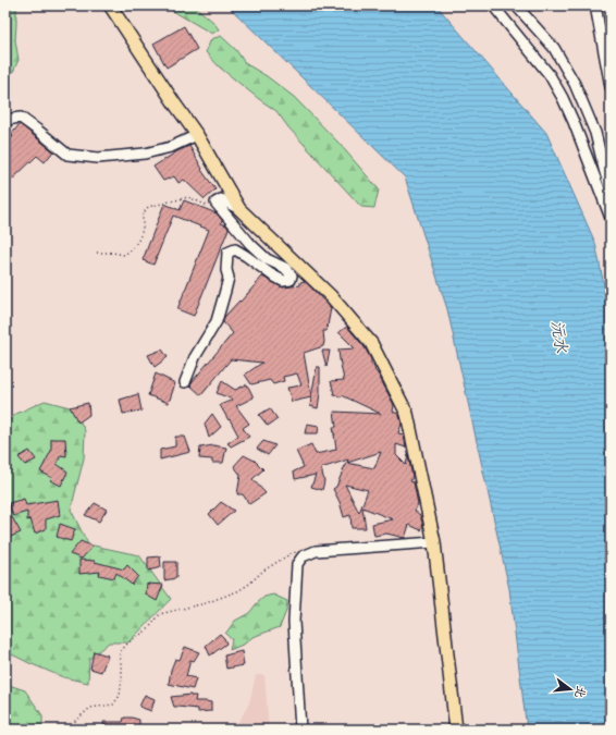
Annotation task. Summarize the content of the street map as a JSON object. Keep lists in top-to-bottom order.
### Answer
{
  "water": ["沅水"],
  "north": "right"
}
